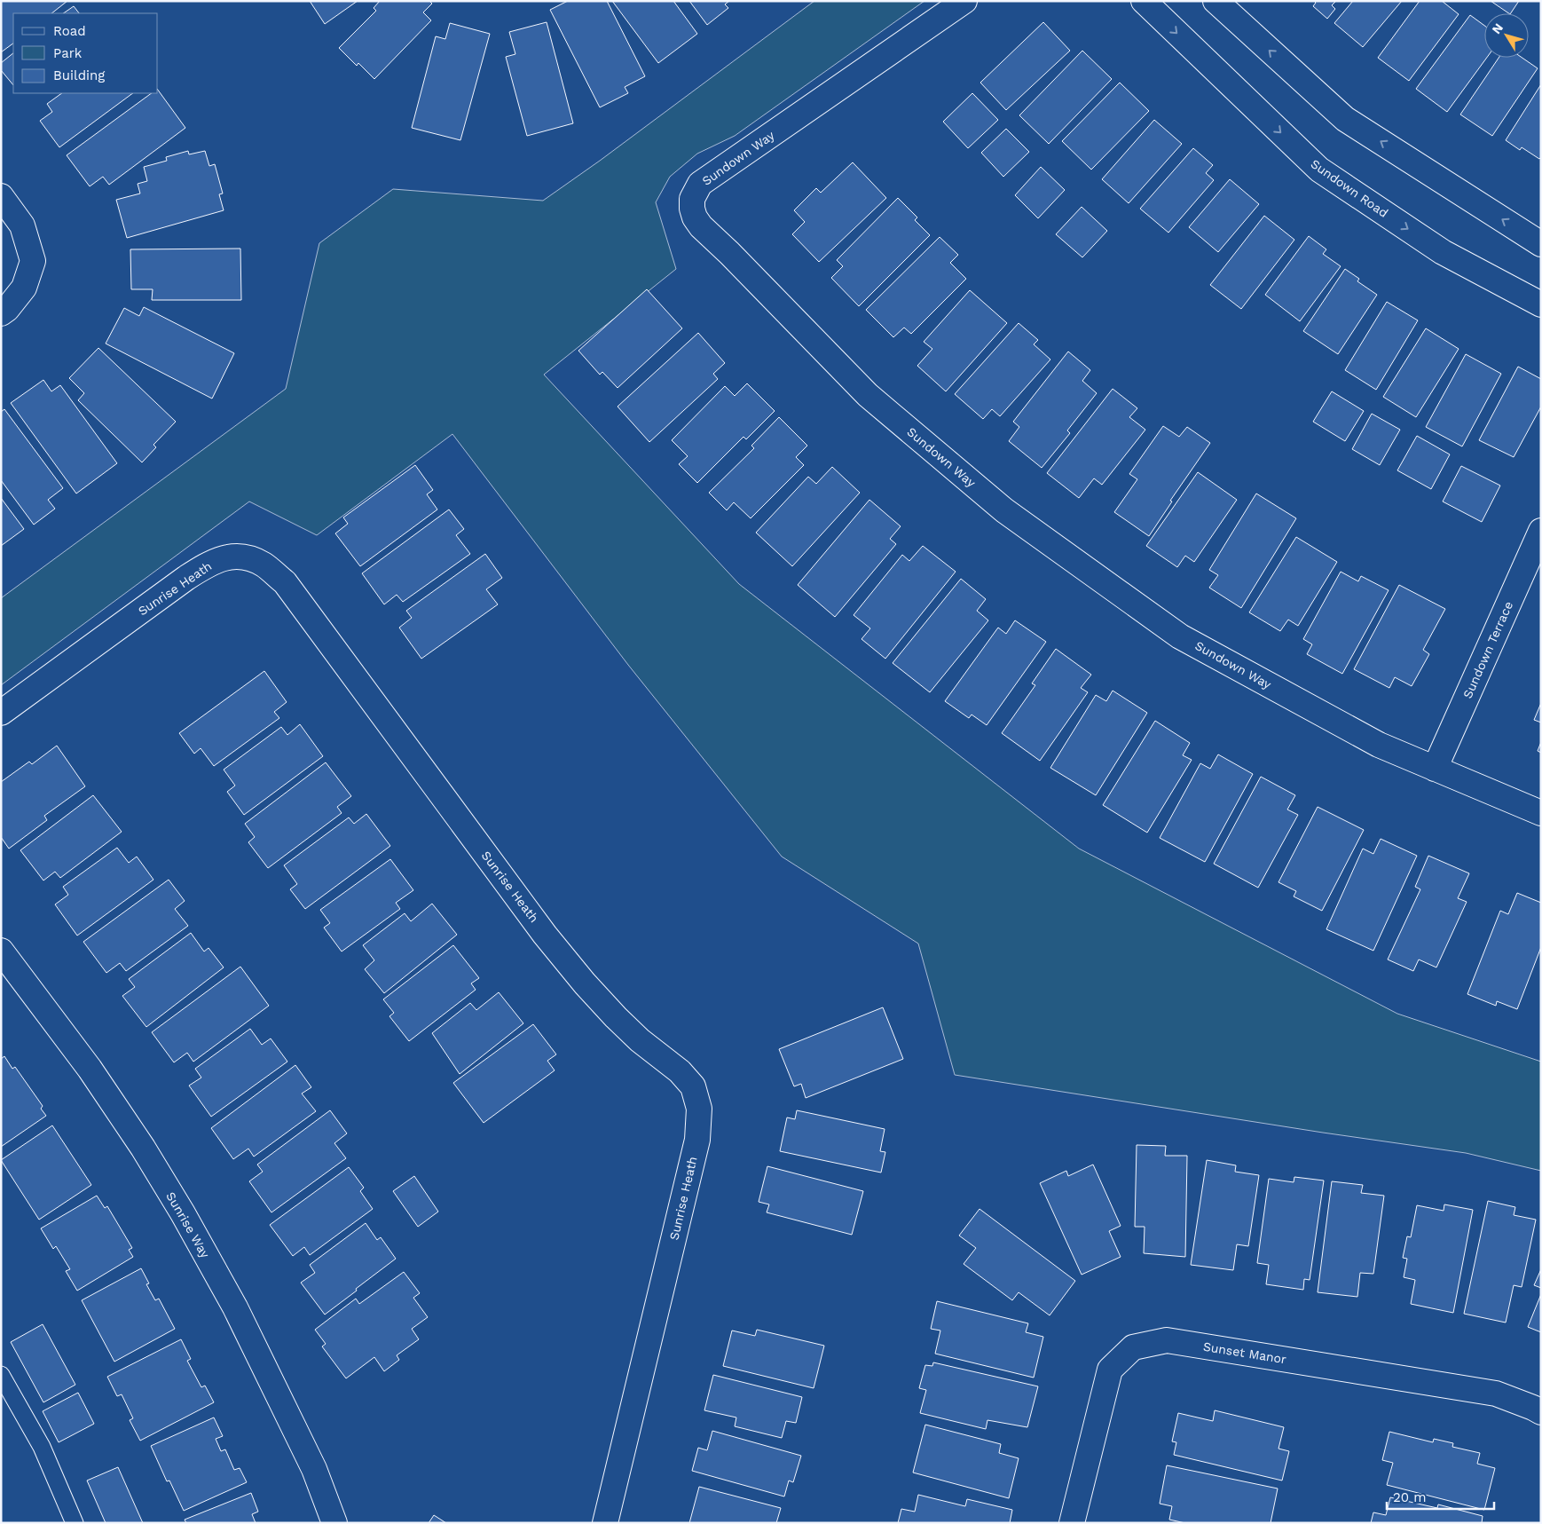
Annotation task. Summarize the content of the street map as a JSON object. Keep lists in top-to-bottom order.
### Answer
{
  "streets": {
    "street": [
      "Sundown Way",
      "Sundown Road",
      "Sunrise Heath",
      "Sundown Terrace",
      "Sunrise Way",
      "Sunset Manor"
    ]
  },
  "crossings": [
    ["Sundown Way", "Sundown Terrace"]
  ],
  "legend": ["Road", "Park", "Building"],
  "scale_bar": "20 m",
  "north": "top left"
}
